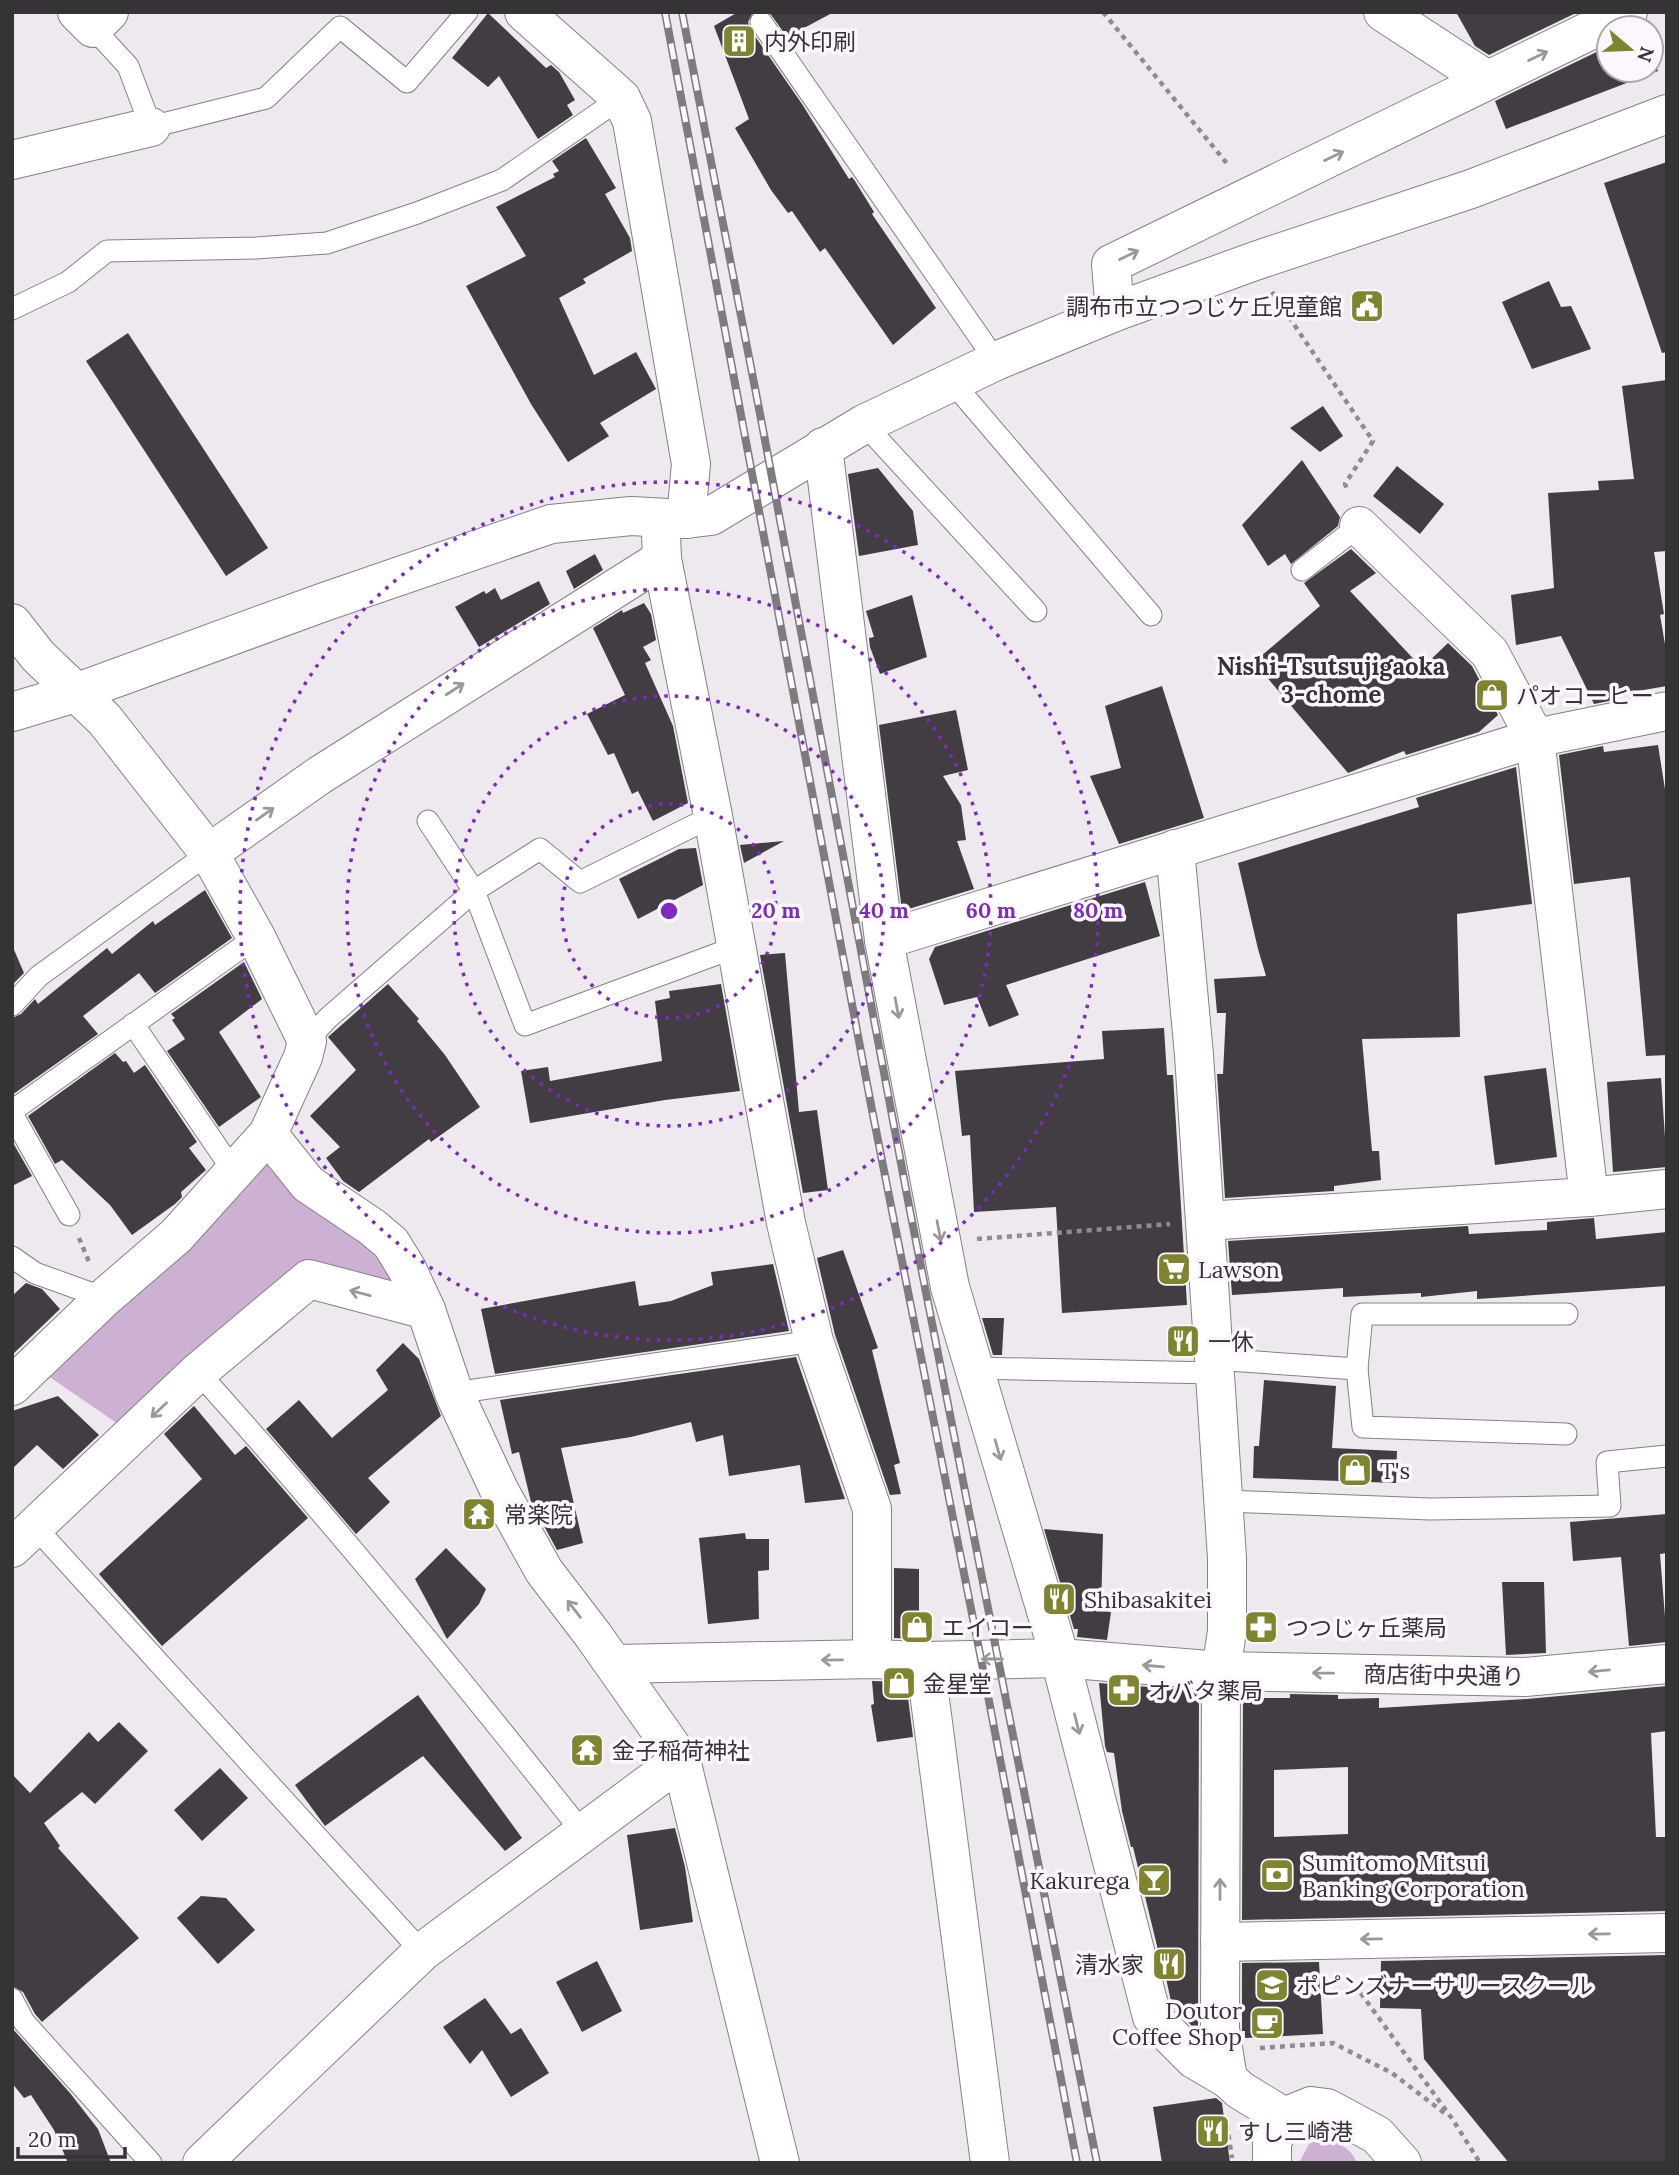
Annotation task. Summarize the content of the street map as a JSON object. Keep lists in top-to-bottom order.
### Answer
{
  "streets": {
    "street": ["商店街中央通り"]
  },
  "districts": ["Nishi-Tsutsujigaoka 3-chome"],
  "places": {
    "building": ["内外印刷"],
    "public building": ["調布市立つつじケ丘児童館"],
    "shop": [
      "パオコーヒー",
      "T's",
      "エイコー",
      "金星堂"
    ],
    "supermarket": ["Lawson"],
    "restaurant": [
      "一休",
      "Shibasakitei",
      "清水家",
      "すし三崎港"
    ],
    "temple": ["常楽院", "金子稲荷神社"],
    "pharmacy": ["つつじヶ丘薬局", "オバタ薬局"],
    "bank": ["Sumitomo Mitsui Banking Corporation"],
    "bar": ["Kakurega"],
    "school or university": ["ポピンズナーサリースクール"],
    "cafe": ["Doutor Coffee Shop"]
  },
  "scale_bar": "20 m",
  "north": "right",
  "rings": [
    "20 m",
    "40 m",
    "60 m",
    "80 m"
  ]
}
